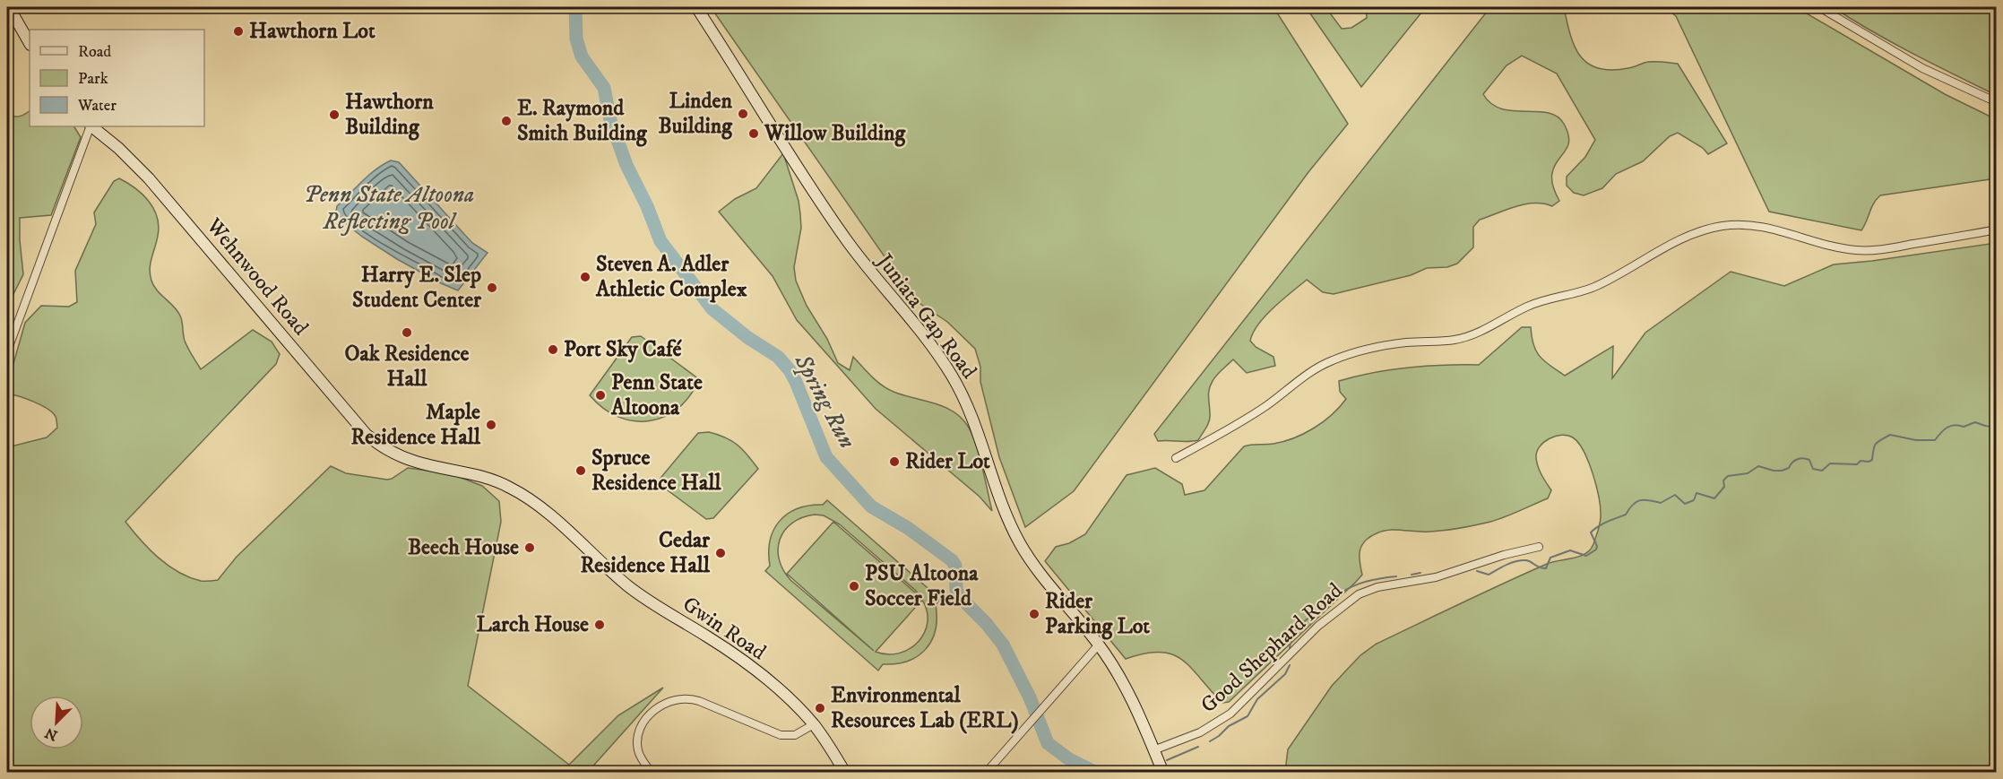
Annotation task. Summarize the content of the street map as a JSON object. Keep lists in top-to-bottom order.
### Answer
{
  "streets": {
    "street": [
      "Wehnwood Road",
      "Juniata Gap Road",
      "Gwin Road",
      "Good Shephard Road"
    ]
  },
  "crossings": [
    ["Wehnwood Road", "Gwin Road"],
    ["Juniata Gap Road", "Good Shephard Road"]
  ],
  "water": ["Penn State Altoona Reflecting Pool", "Spring Run"],
  "places": [
    "Hawthorn Lot",
    "Linden Building",
    "Hawthorn Building",
    "E. Raymond Smith Building",
    "Willow Building",
    "Steven A. Adler Athletic Complex",
    "Harry E. Slep Student Center",
    "Oak Residence Hall",
    "Port Sky Café",
    "Penn State Altoona",
    "Maple Residence Hall",
    "Rider Lot",
    "Spruce Residence Hall",
    "Beech House",
    "Cedar Residence Hall",
    "PSU Altoona Soccer Field",
    "Rider Parking Lot",
    "Larch House",
    "Environmental Resources Lab (ERL)"
  ],
  "legend": ["Road", "Park", "Water"],
  "north": "bottom left"
}
